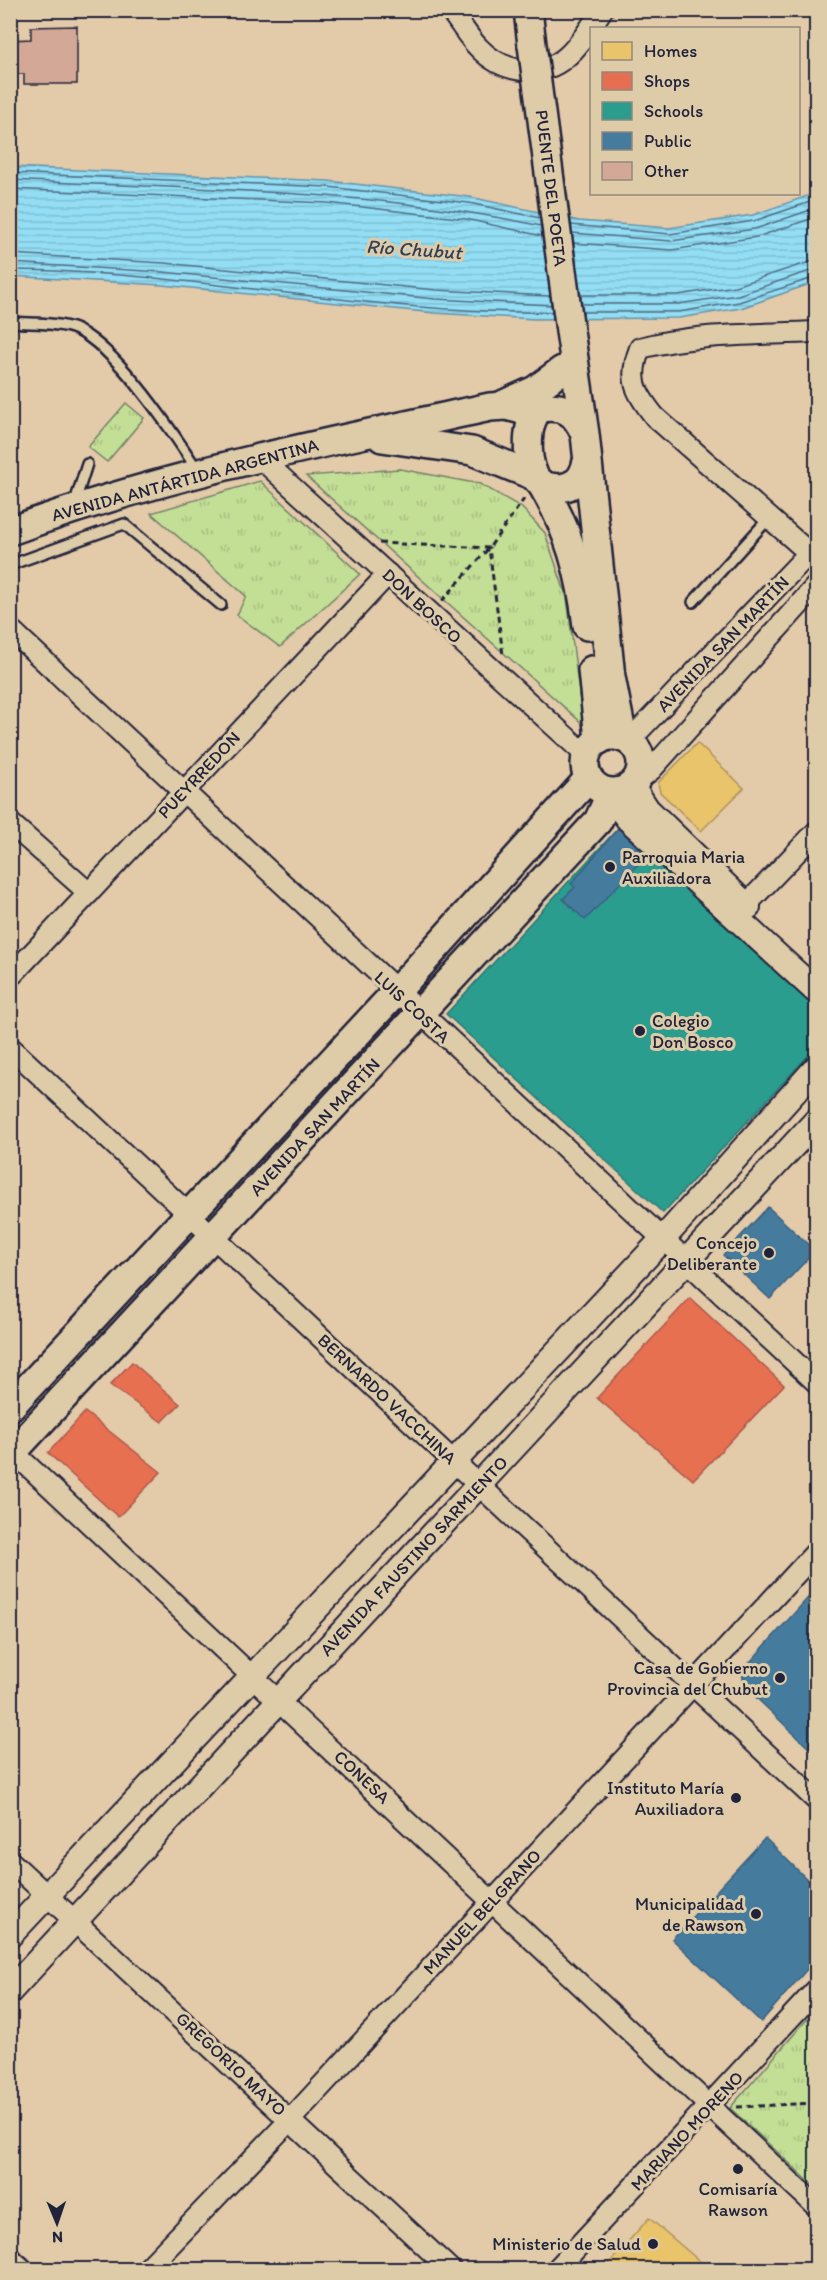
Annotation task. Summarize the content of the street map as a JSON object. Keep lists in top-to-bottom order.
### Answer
{
  "streets": {
    "main road": ["PUENTE DEL POETA", "AVENIDA ANTÁRTIDA ARGENTINA", "AVENIDA SAN MARTÍN"],
    "street": [
      "DON BOSCO",
      "PUEYRREDON",
      "LUIS COSTA",
      "BERNARDO VACCHINA",
      "AVENIDA FAUSTINO SARMIENTO",
      "CONESA",
      "MANUEL BELGRANO",
      "GREGORIO MAYO",
      "MARIANO MORENO"
    ]
  },
  "crossings": [
    ["PUENTE DEL POETA", "AVENIDA ANTÁRTIDA ARGENTINA"],
    ["AVENIDA ANTÁRTIDA ARGENTINA", "DON BOSCO"],
    ["DON BOSCO", "AVENIDA SAN MARTÍN"],
    ["DON BOSCO", "PUEYRREDON"],
    ["AVENIDA SAN MARTÍN", "LUIS COSTA"],
    ["AVENIDA SAN MARTÍN", "BERNARDO VACCHINA"],
    ["AVENIDA SAN MARTÍN", "CONESA"],
    ["PUEYRREDON", "LUIS COSTA"],
    ["LUIS COSTA", "AVENIDA FAUSTINO SARMIENTO"],
    ["BERNARDO VACCHINA", "AVENIDA FAUSTINO SARMIENTO"],
    ["BERNARDO VACCHINA", "MANUEL BELGRANO"],
    ["AVENIDA FAUSTINO SARMIENTO", "CONESA"],
    ["AVENIDA FAUSTINO SARMIENTO", "GREGORIO MAYO"],
    ["CONESA", "MANUEL BELGRANO"],
    ["CONESA", "MARIANO MORENO"],
    ["MANUEL BELGRANO", "GREGORIO MAYO"]
  ],
  "water": ["Río Chubut"],
  "places": [
    "Parroquia Maria Auxiliadora",
    "Colegio Don Bosco",
    "Concejo Deliberante",
    "Casa de Gobierno Provincia del Chubut",
    "Instituto María Auxiliadora",
    "Municipalidad de Rawson",
    "Comisaría Rawson",
    "Ministerio de Salud"
  ],
  "legend": [
    "Homes",
    "Shops",
    "Schools",
    "Public",
    "Other"
  ],
  "north": "bottom"
}
